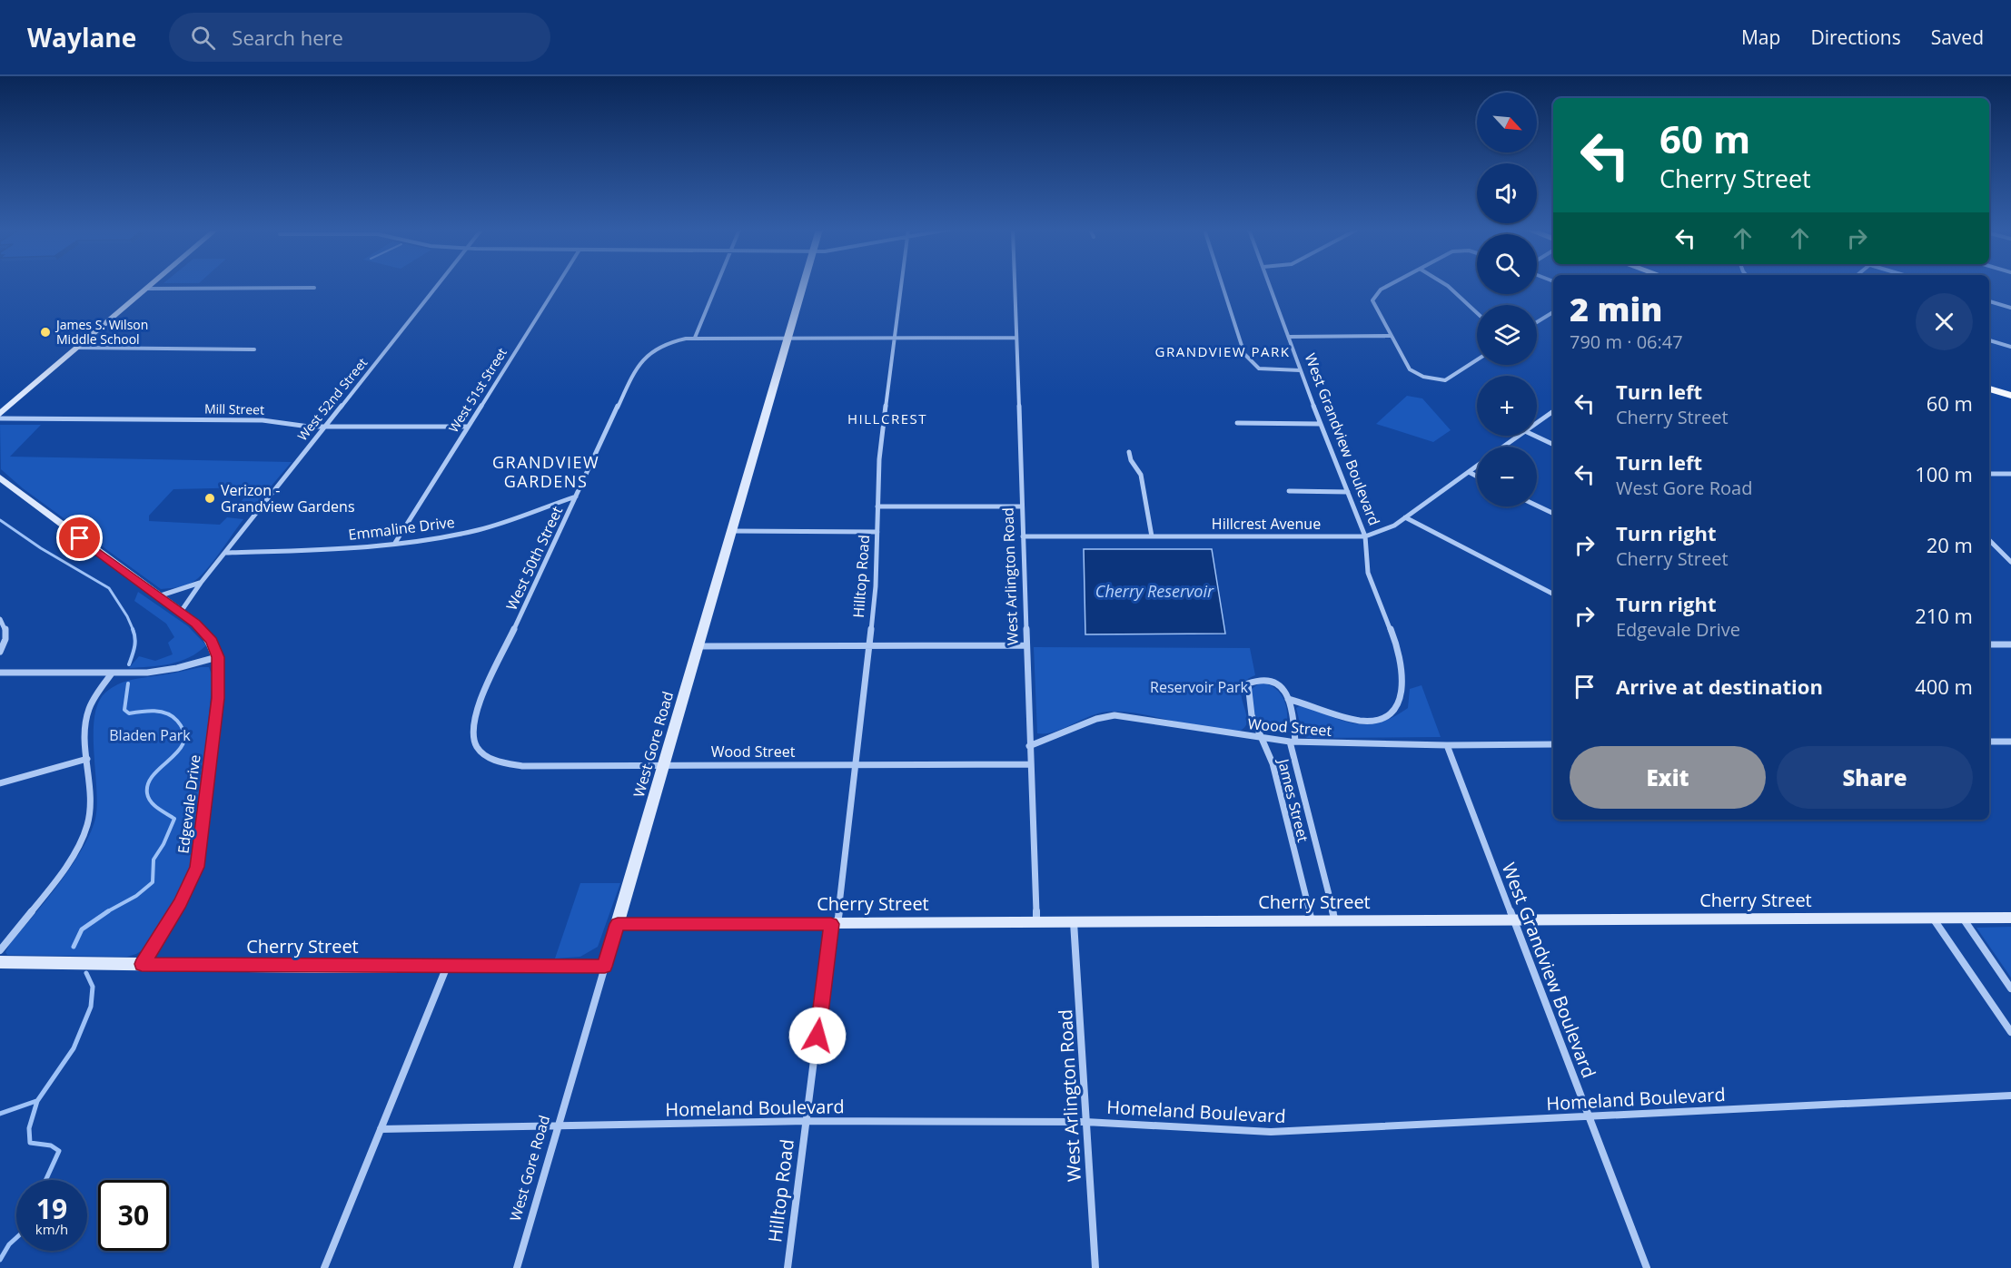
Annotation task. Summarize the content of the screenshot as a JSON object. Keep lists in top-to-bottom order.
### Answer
{
  "streets": {
    "street": [
      "West 51st Street",
      "West 52nd Street",
      "Mill Street",
      "West Grandview Boulevard",
      "Hillcrest Avenue",
      "Emmaline Drive",
      "West 50th Street",
      "Hilltop Road",
      "West Arlington Road",
      "Wood Street",
      "West Gore Road",
      "James Street",
      "Edgevale Drive",
      "Cherry Street",
      "Homeland Boulevard"
    ]
  },
  "crossings": [
    ["West 51st Street", "Mill Street"],
    ["West 51st Street", "Emmaline Drive"],
    ["West 52nd Street", "Mill Street"],
    ["West 52nd Street", "Emmaline Drive"],
    ["West 52nd Street", "Edgevale Drive"],
    ["West Grandview Boulevard", "Hillcrest Avenue"],
    ["West Grandview Boulevard", "Wood Street"],
    ["West Grandview Boulevard", "James Street"],
    ["West Grandview Boulevard", "Cherry Street"],
    ["West Grandview Boulevard", "Homeland Boulevard"],
    ["Hillcrest Avenue", "West Arlington Road"],
    ["Emmaline Drive", "West 50th Street"],
    ["West 50th Street", "Hilltop Road"],
    ["West 50th Street", "West Arlington Road"],
    ["West 50th Street", "Wood Street"],
    ["West 50th Street", "West Gore Road"],
    ["Hilltop Road", "Wood Street"],
    ["Hilltop Road", "Cherry Street"],
    ["Hilltop Road", "Homeland Boulevard"],
    ["West Arlington Road", "Wood Street"],
    ["West Arlington Road", "Cherry Street"],
    ["West Arlington Road", "Homeland Boulevard"],
    ["Wood Street", "West Gore Road"],
    ["Wood Street", "James Street"],
    ["West Gore Road", "Cherry Street"],
    ["West Gore Road", "Homeland Boulevard"],
    ["James Street", "Cherry Street"],
    ["Edgevale Drive", "Cherry Street"]
  ],
  "districts": ["GRANDVIEW PARK", "HILLCREST", "GRANDVIEW GARDENS"],
  "water": ["Cherry Reservoir"],
  "parks": ["Reservoir Park", "Bladen Park"],
  "places": ["James S. Wilson Middle School", "Verizon - Grandview Gardens"],
  "north": "bottom right",
  "page": {
    "header": "Waylane",
    "search": "Search here",
    "nav": ["Map", "Directions", "Saved"],
    "map_buttons": ["+", "−"],
    "turn": ["60 m", "Cherry Street"],
    "heading": ["2 min", "790 m · 06:47"],
    "list": [
      {
        "name": "Turn left",
        "note": "Cherry Street",
        "value": "60 m"
      },
      {
        "name": "Turn left",
        "note": "West Gore Road",
        "value": "100 m"
      },
      {
        "name": "Turn right",
        "note": "Cherry Street",
        "value": "20 m"
      },
      {
        "name": "Turn right",
        "note": "Edgevale Drive",
        "value": "210 m"
      },
      {
        "name": "Arrive at destination",
        "value": "400 m"
      }
    ],
    "buttons": ["Exit", "Share"],
    "speed": "19 km/h",
    "limit": "30"
  }
}
